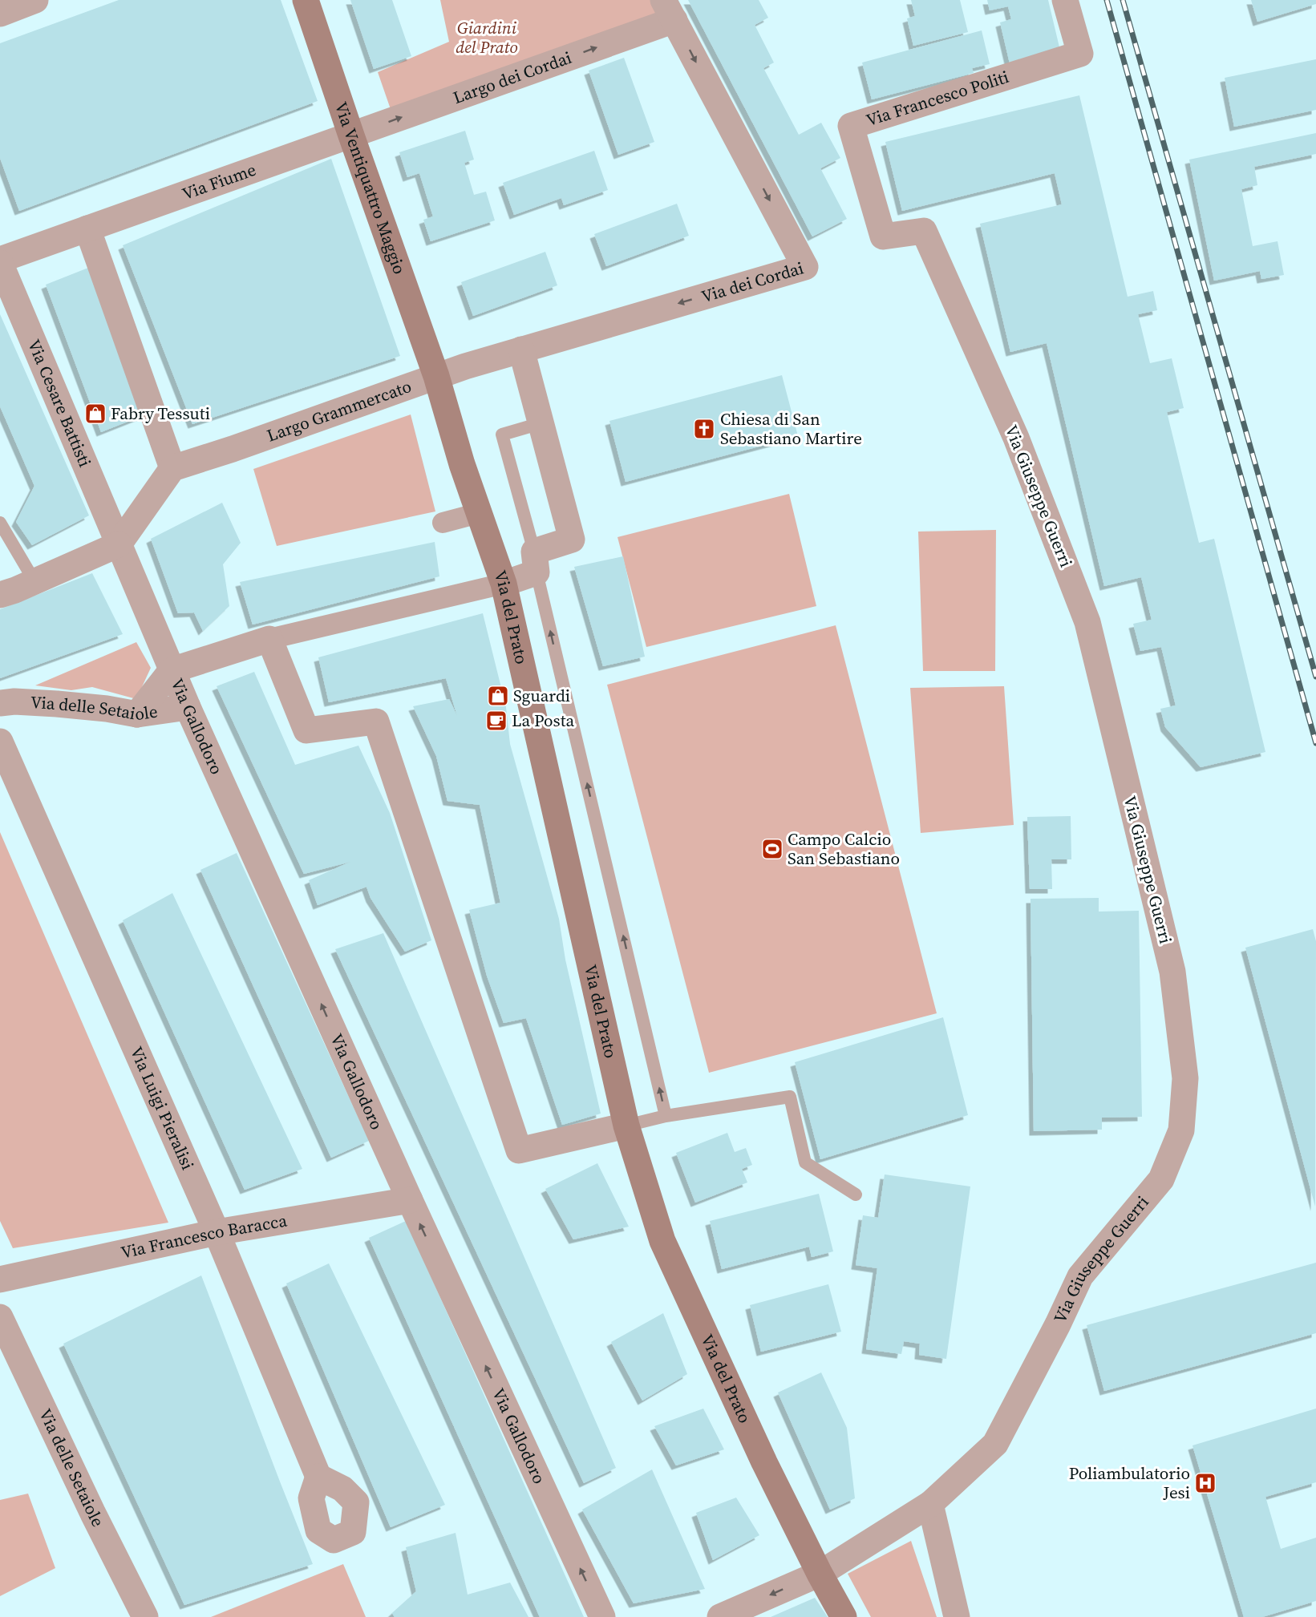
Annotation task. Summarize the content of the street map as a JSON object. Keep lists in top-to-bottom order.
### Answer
{
  "streets": {
    "main road": ["Via Ventiquattro Maggio", "Via del Prato"],
    "street": [
      "Largo dei Cordai",
      "Via Francesco Politi",
      "Via Fiume",
      "Via dei Cordai",
      "Via Cesare Battisti",
      "Largo Grammercato",
      "Via Giuseppe Guerri",
      "Via delle Setaiole",
      "Via Gallodoro",
      "Via Luigi Pieralisi",
      "Via Francesco Baracca"
    ]
  },
  "crossings": [
    ["Largo dei Cordai", "Via Fiume"],
    ["Largo dei Cordai", "Via Ventiquattro Maggio"],
    ["Largo dei Cordai", "Via dei Cordai"],
    ["Via Francesco Politi", "Via Giuseppe Guerri"],
    ["Via Fiume", "Via Ventiquattro Maggio"],
    ["Via Ventiquattro Maggio", "Largo Grammercato"],
    ["Via Ventiquattro Maggio", "Via del Prato"],
    ["Via dei Cordai", "Largo Grammercato"],
    ["Via Cesare Battisti", "Via Gallodoro"],
    ["Largo Grammercato", "Via del Prato"],
    ["Via Giuseppe Guerri", "Via del Prato"],
    ["Via delle Setaiole", "Via Gallodoro"],
    ["Via Gallodoro", "Via Francesco Baracca"],
    ["Via Luigi Pieralisi", "Via Francesco Baracca"]
  ],
  "one_way": ["Largo dei Cordai", "Via Gallodoro"],
  "parks": ["Giardini del Prato"],
  "places": {
    "shop": ["Fabry Tessuti", "Sguardi"],
    "church": ["Chiesa di San Sebastiano Martire"],
    "cafe": ["La Posta"],
    "sports": ["Campo Calcio San Sebastiano"],
    "hospital": ["Poliambulatorio Jesi"]
  }
}
